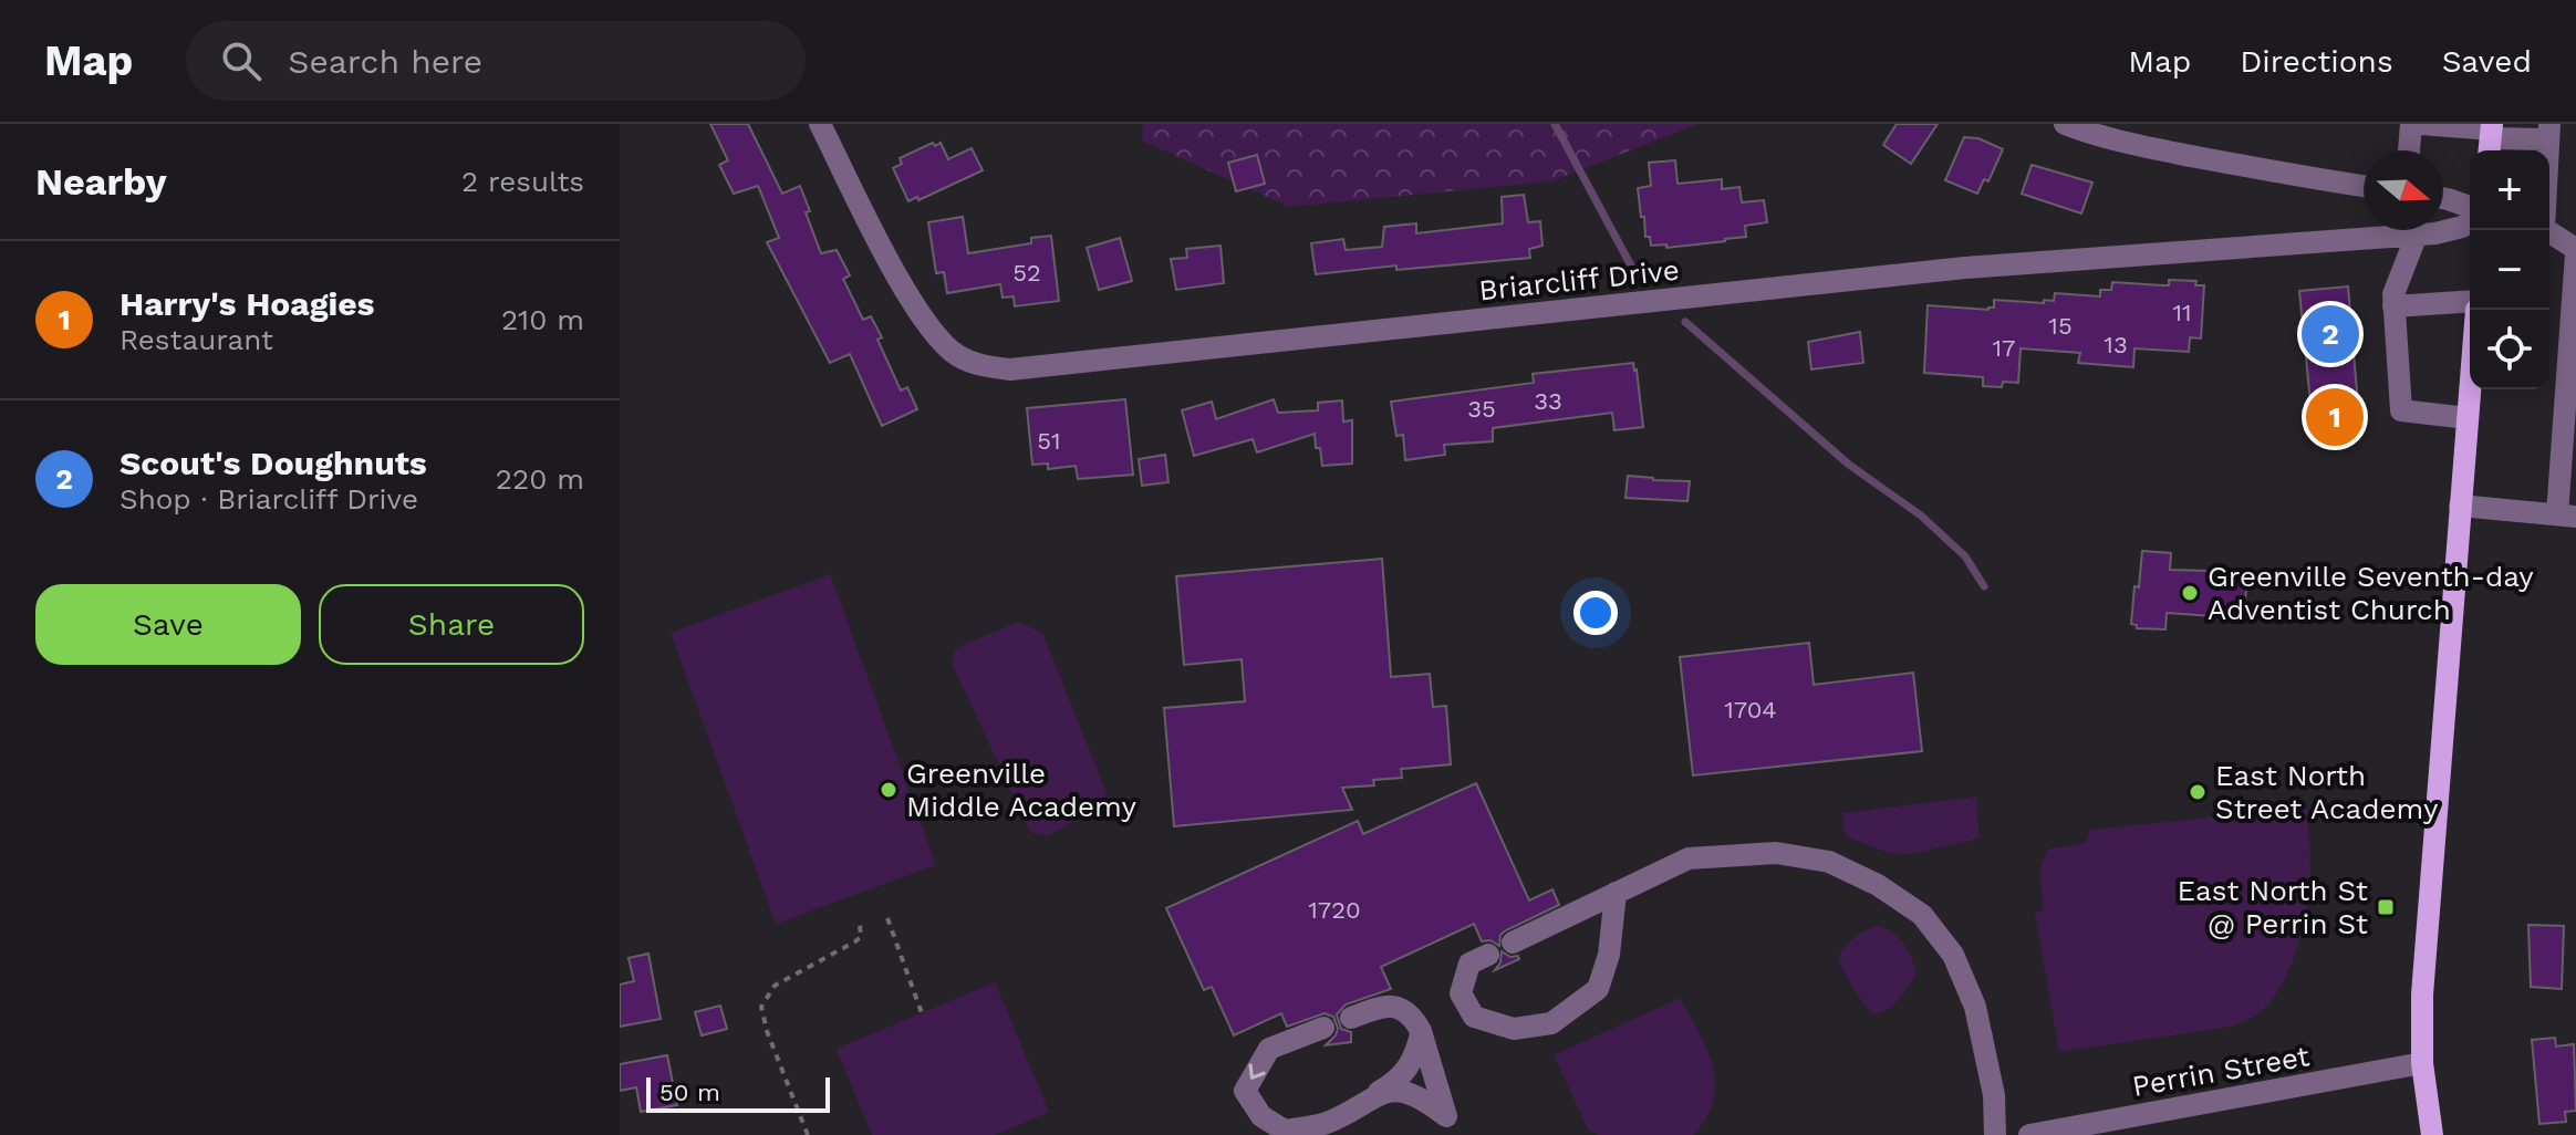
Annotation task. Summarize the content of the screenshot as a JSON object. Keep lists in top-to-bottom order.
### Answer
{
  "streets": {
    "street": ["Briarcliff Drive", "Perrin Street"]
  },
  "places": {
    "other": ["Greenville Seventh-day Adventist Church", "Greenville Middle Academy", "East North Street Academy"],
    "transit": ["East North St @ Perrin St"]
  },
  "house_numbers": [
    "52",
    "11",
    "15",
    "13",
    "17",
    "33",
    "35",
    "51",
    "1704",
    "1720"
  ],
  "scale_bar": "50 m",
  "north": "right",
  "page": {
    "header": "Map",
    "search": "Search here",
    "nav": ["Map", "Directions", "Saved"],
    "heading": ["Nearby", "2 results"],
    "map_buttons": ["+", "−"],
    "list": [
      {
        "mark": "1",
        "name": "Harry's Hoagies",
        "note": "Restaurant",
        "value": "210 m"
      },
      {
        "mark": "2",
        "name": "Scout's Doughnuts",
        "note": "Shop · Briarcliff Drive",
        "value": "220 m"
      }
    ],
    "pins": ["2", "1"],
    "buttons": ["Save", "Share"],
    "scale": "50 m"
  }
}
